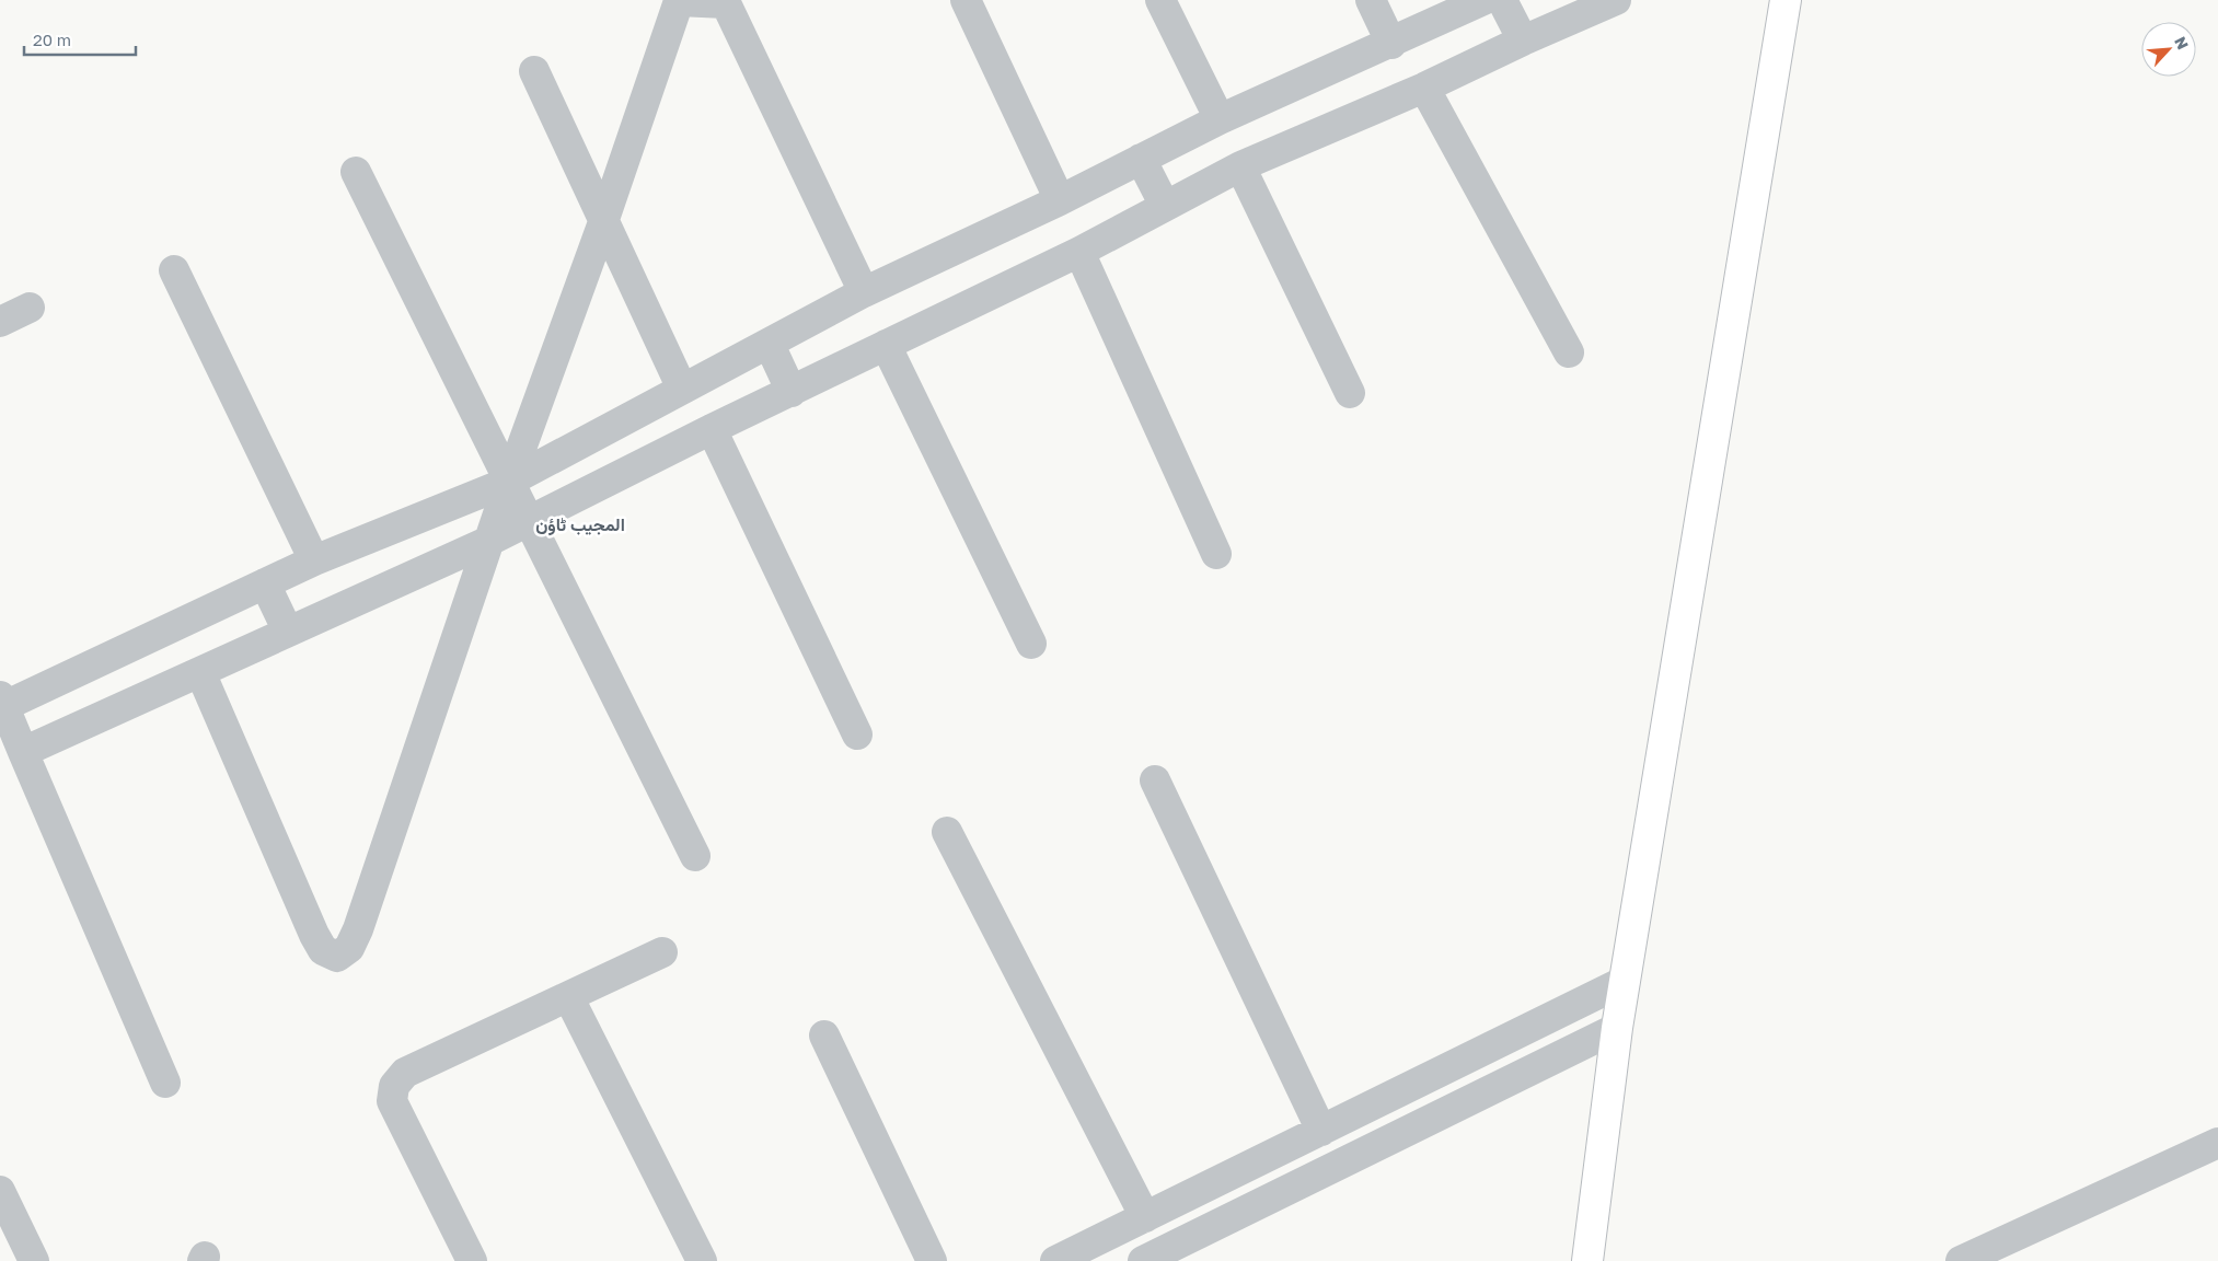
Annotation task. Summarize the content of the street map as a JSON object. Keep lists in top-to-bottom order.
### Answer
{
  "districts": ["المجیب ٹاؤن"],
  "scale_bar": "20 m",
  "north": "top right"
}
